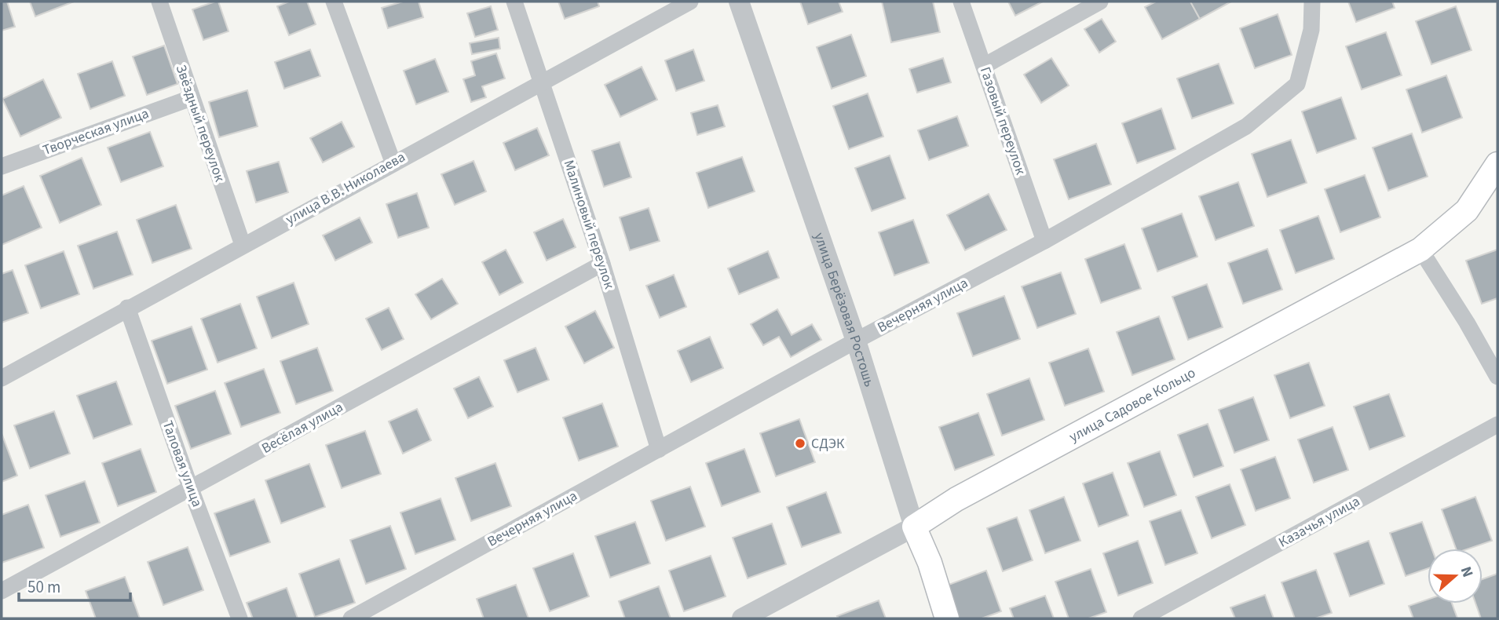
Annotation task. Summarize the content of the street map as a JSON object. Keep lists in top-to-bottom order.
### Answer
{
  "streets": {
    "main road": ["улица Берёзовая Ростошь", "улица Садовое Кольцо"],
    "street": [
      "Газовый переулок",
      "Звёздный переулок",
      "Творческая улица",
      "улица В.В. Николаева",
      "Малиновый переулок",
      "Вечерняя улица",
      "Весёлая улица",
      "Таловая улица",
      "Казачья улица"
    ]
  },
  "crossings": [
    ["Газовый переулок", "Вечерняя улица"],
    ["Звёздный переулок", "Творческая улица"],
    ["Звёздный переулок", "улица В.В. Николаева"],
    ["улица В.В. Николаева", "Малиновый переулок"],
    ["улица В.В. Николаева", "Таловая улица"],
    ["Малиновый переулок", "Вечерняя улица"],
    ["Малиновый переулок", "Весёлая улица"],
    ["Вечерняя улица", "улица Берёзовая Ростошь"],
    ["улица Берёзовая Ростошь", "улица Садовое Кольцо"],
    ["Весёлая улица", "Таловая улица"]
  ],
  "places": ["СДЭК"],
  "scale_bar": "50 m",
  "north": "right"
}
